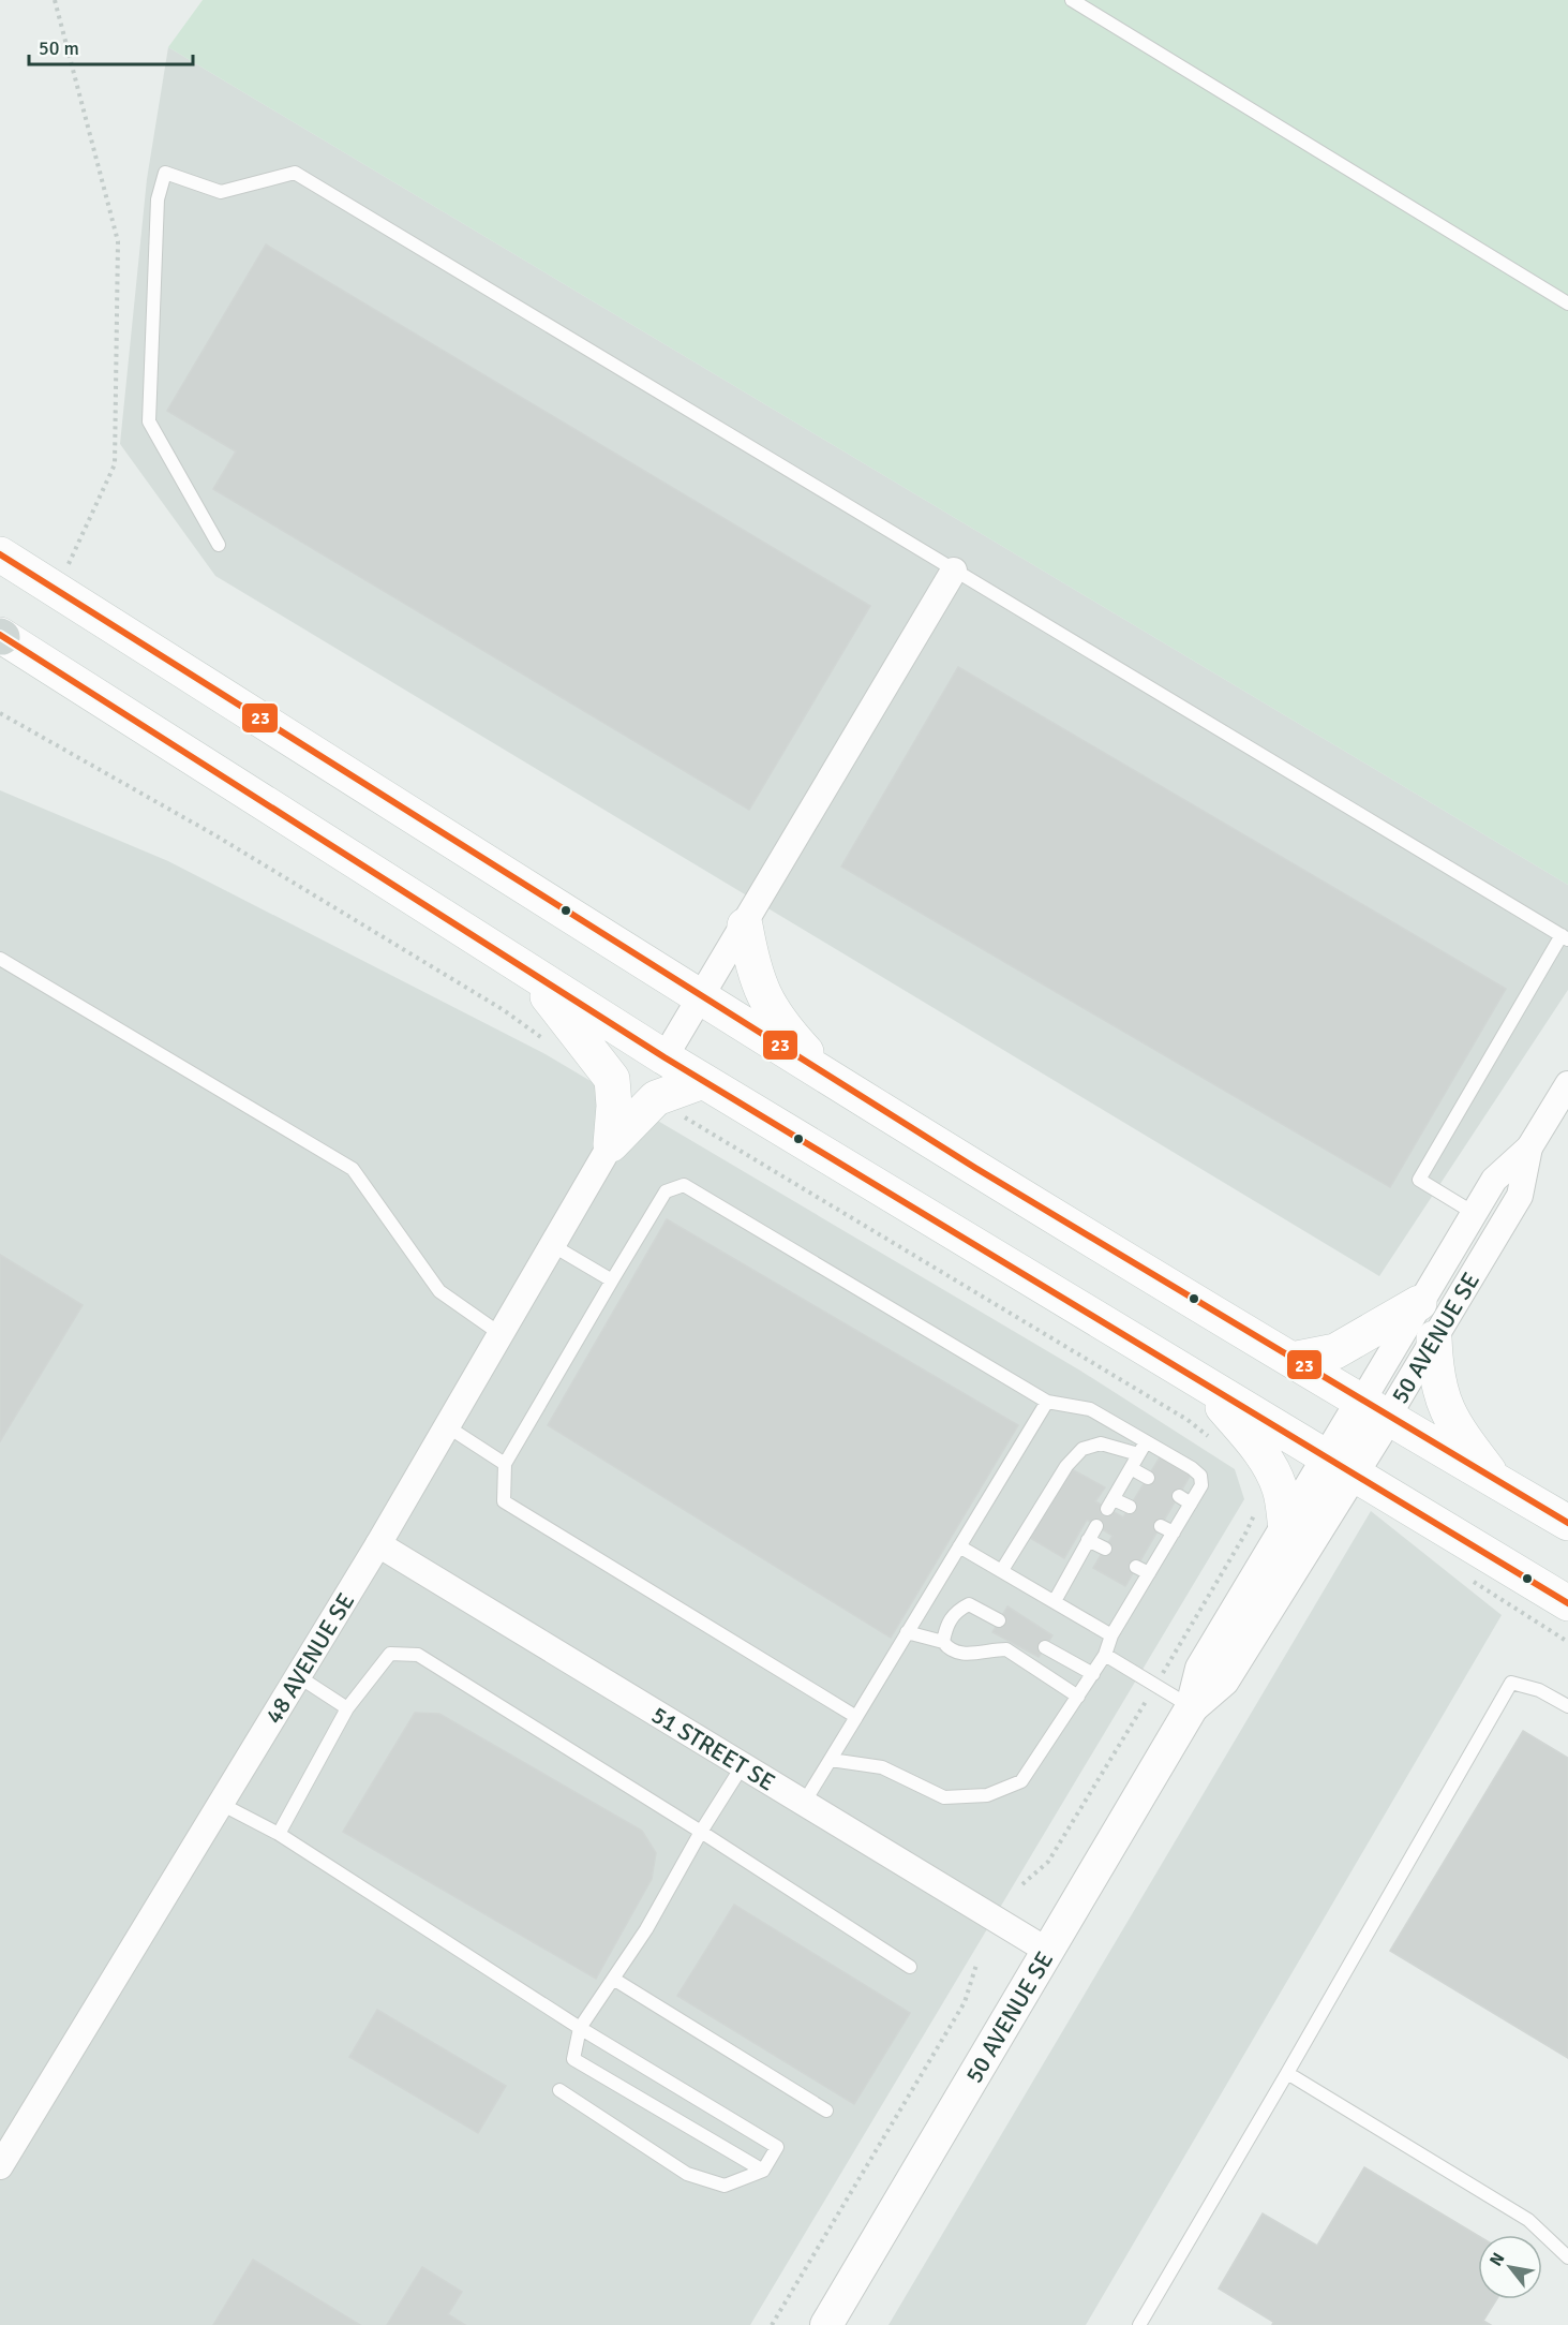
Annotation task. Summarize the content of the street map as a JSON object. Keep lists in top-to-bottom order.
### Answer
{
  "streets": {
    "street": ["50 AVENUE SE", "48 AVENUE SE", "51 STREET SE"]
  },
  "crossings": [
    ["50 AVENUE SE", "51 STREET SE"],
    ["48 AVENUE SE", "51 STREET SE"]
  ],
  "lines": ["transit line 23"],
  "scale_bar": "50 m",
  "north": "top left"
}
